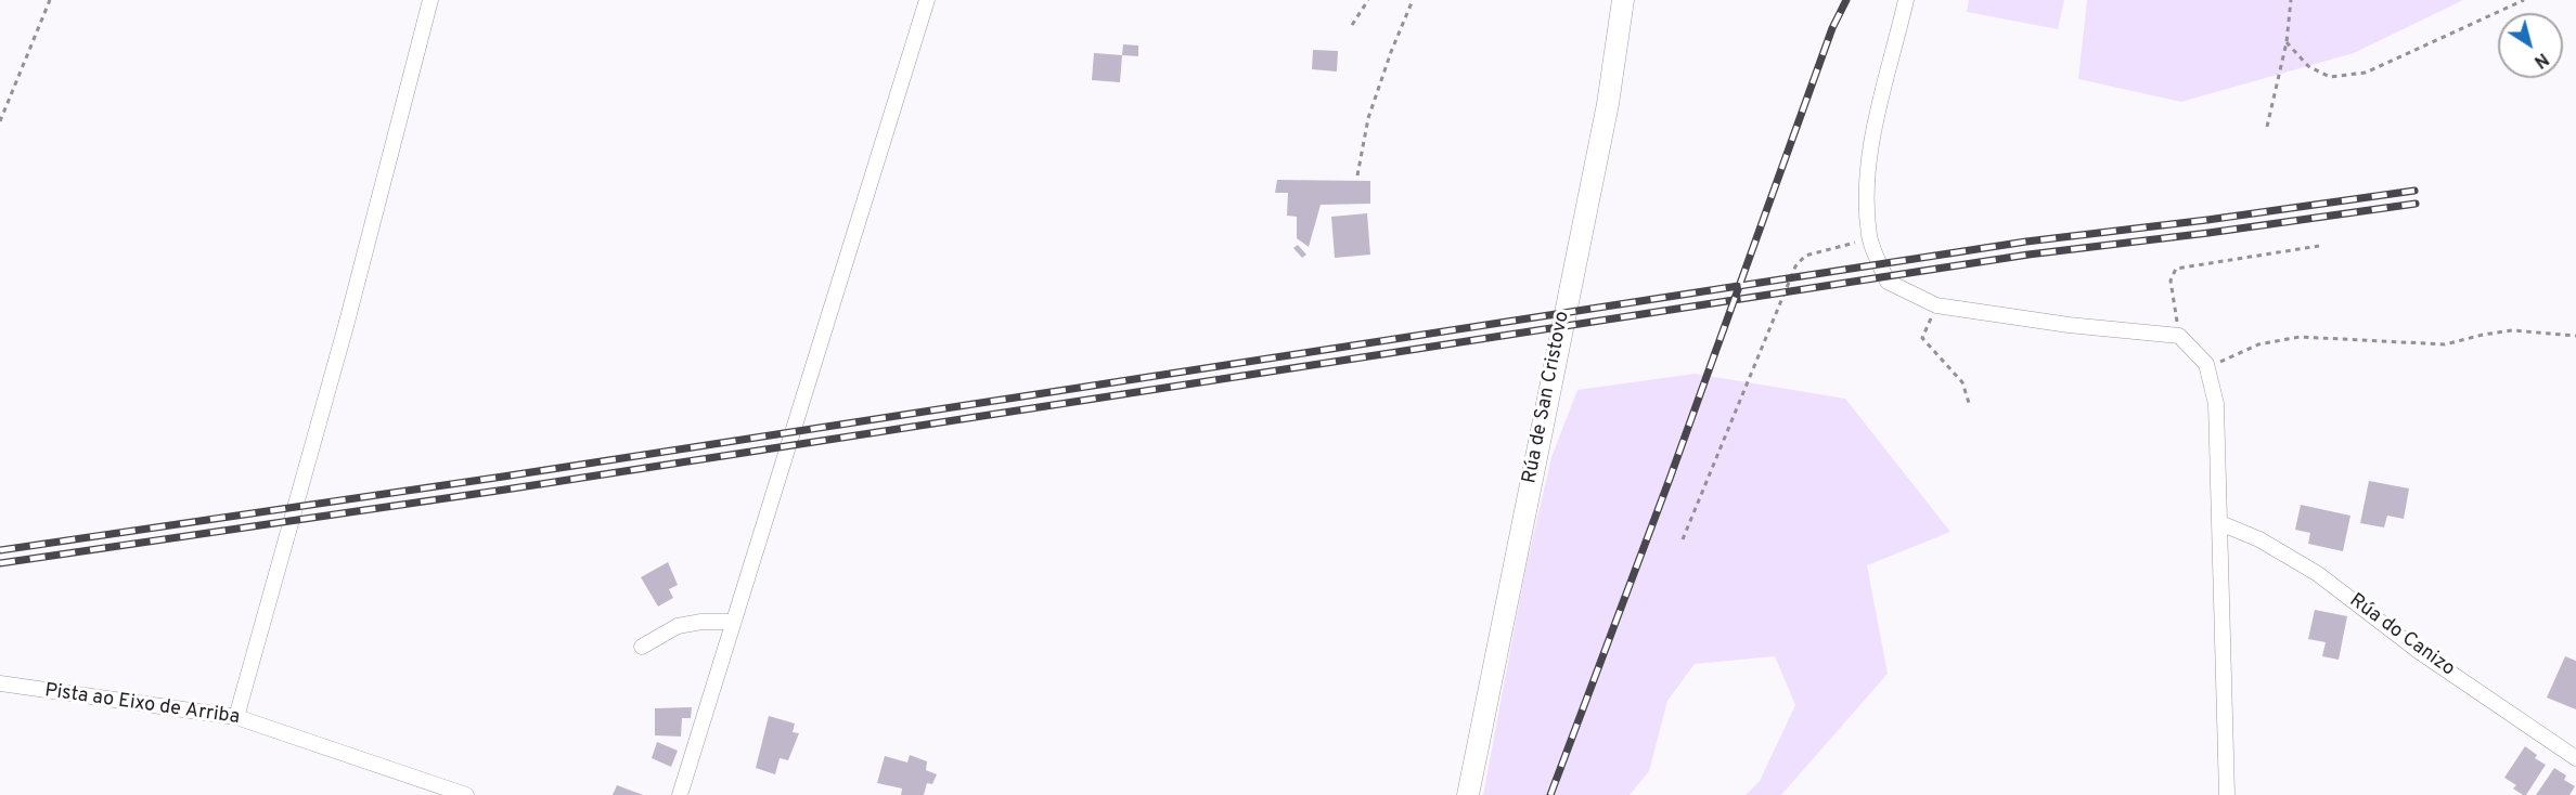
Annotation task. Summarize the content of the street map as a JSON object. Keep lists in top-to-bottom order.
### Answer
{
  "streets": {
    "street": ["Rúa de San Cristovo", "Rúa do Canizo", "Pista ao Eixo de Arriba"]
  },
  "north": "bottom right"
}
